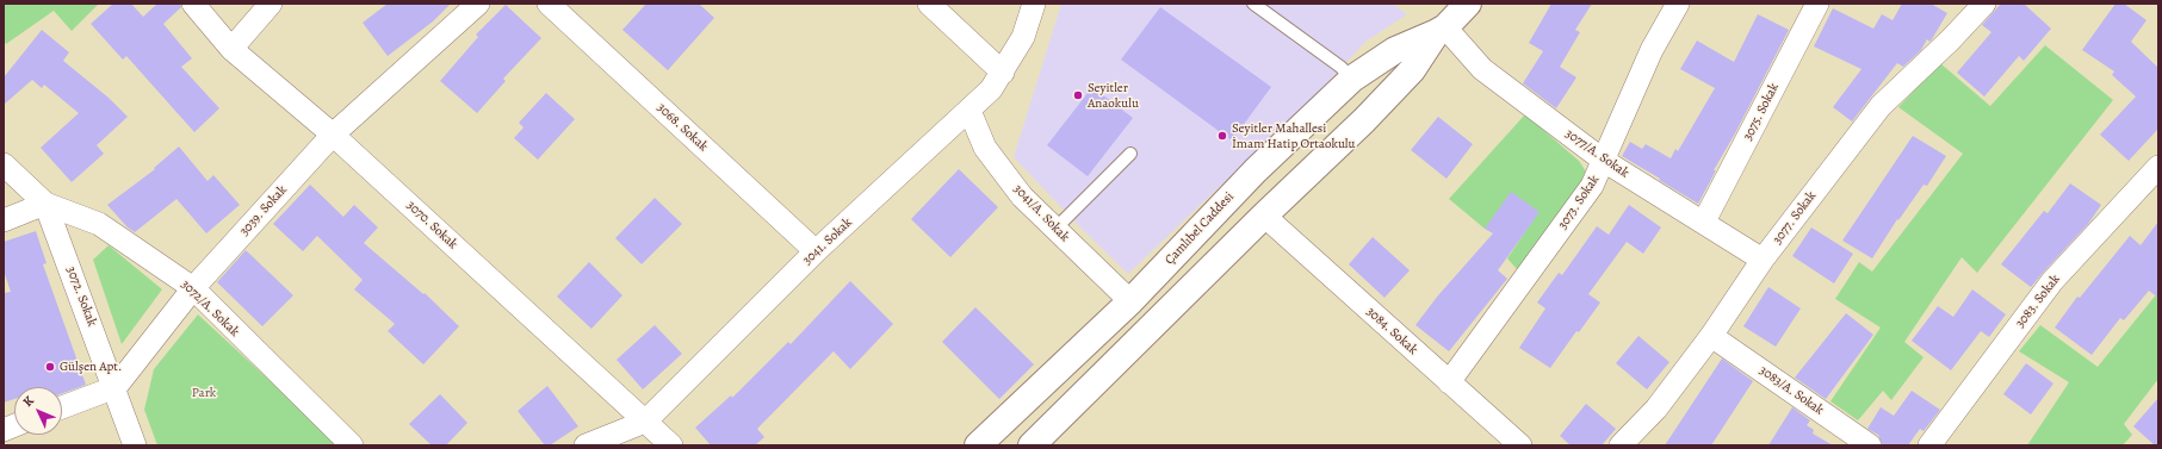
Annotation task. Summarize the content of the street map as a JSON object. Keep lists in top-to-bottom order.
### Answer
{
  "streets": {
    "street": [
      "3075. Sokak",
      "3068. Sokak",
      "3077/A. Sokak",
      "3073. Sokak",
      "3039. Sokak",
      "3041/A. Sokak",
      "3077. Sokak",
      "3070. Sokak",
      "Çamlıbel Caddesi",
      "3041. Sokak",
      "3072. Sokak",
      "3083. Sokak",
      "3072/A. Sokak",
      "3084. Sokak",
      "3083/A. Sokak"
    ]
  },
  "crossings": [
    ["3075. Sokak", "3077/A. Sokak"],
    ["3068. Sokak", "3041. Sokak"],
    ["3077/A. Sokak", "3073. Sokak"],
    ["3077/A. Sokak", "3077. Sokak"],
    ["3077/A. Sokak", "Çamlıbel Caddesi"],
    ["3073. Sokak", "3084. Sokak"],
    ["3039. Sokak", "3070. Sokak"],
    ["3039. Sokak", "3072. Sokak"],
    ["3039. Sokak", "3072/A. Sokak"],
    ["3041/A. Sokak", "Çamlıbel Caddesi"],
    ["3041/A. Sokak", "3041. Sokak"],
    ["3077. Sokak", "3083/A. Sokak"],
    ["3070. Sokak", "3041. Sokak"],
    ["Çamlıbel Caddesi", "3084. Sokak"],
    ["3072. Sokak", "3072/A. Sokak"]
  ],
  "parks": ["Park"],
  "places": ["Seyitler Anaokulu", "Seyitler Mahallesi İmam Hatip Ortaokulu", "Gülşen Apt."],
  "north": "top left"
}
